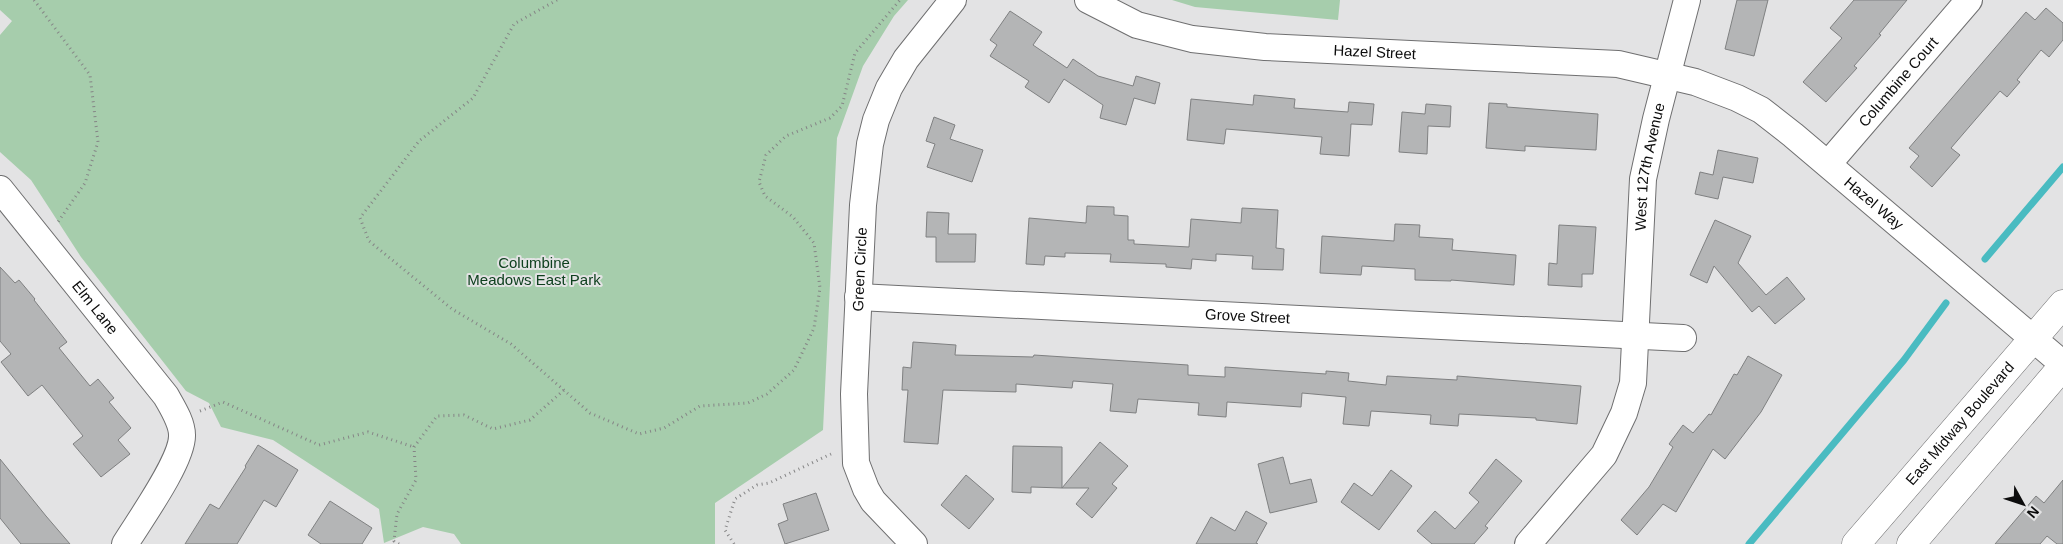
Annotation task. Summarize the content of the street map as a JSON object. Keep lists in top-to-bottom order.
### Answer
{
  "streets": {
    "main road": ["East Midway Boulevard"],
    "street": [
      "Hazel Street",
      "Columbine Court",
      "West 127th Avenue",
      "Hazel Way",
      "Green Circle",
      "Elm Lane",
      "Grove Street"
    ]
  },
  "crossings": [
    ["Hazel Street", "West 127th Avenue"],
    ["Hazel Street", "Hazel Way"],
    ["Columbine Court", "Hazel Way"],
    ["West 127th Avenue", "Hazel Way"],
    ["West 127th Avenue", "Grove Street"],
    ["Hazel Way", "East Midway Boulevard"],
    ["Green Circle", "Grove Street"]
  ],
  "parks": ["Columbine Meadows East Park"],
  "north": "bottom right"
}
